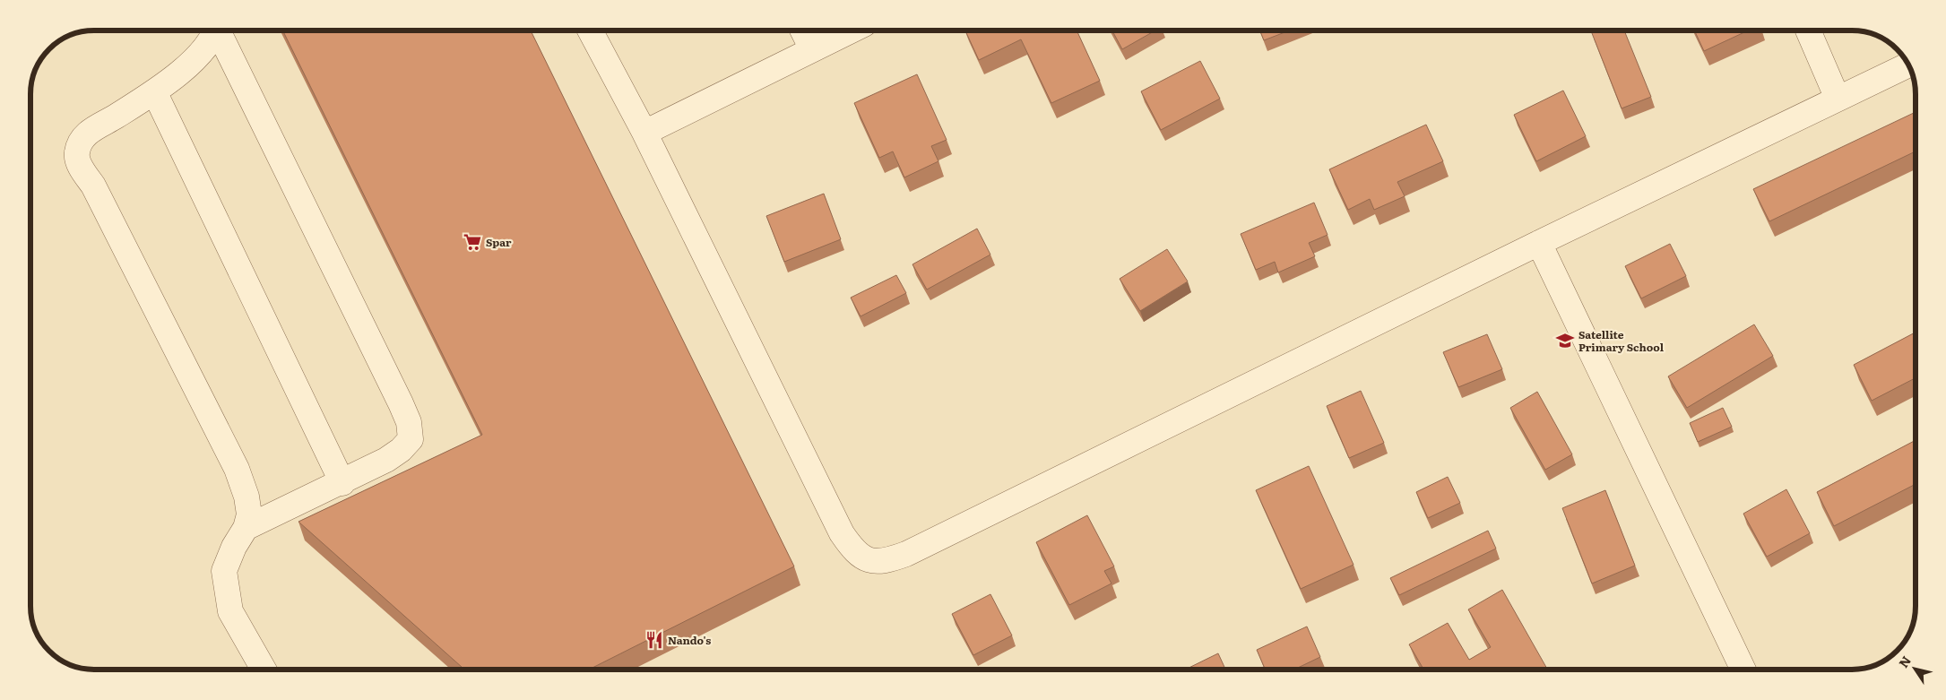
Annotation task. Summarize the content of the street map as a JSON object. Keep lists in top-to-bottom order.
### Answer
{
  "places": {
    "supermarket": ["Spar"],
    "school or university": ["Satellite Primary School"],
    "restaurant": ["Nando's"]
  },
  "north": "top left"
}
